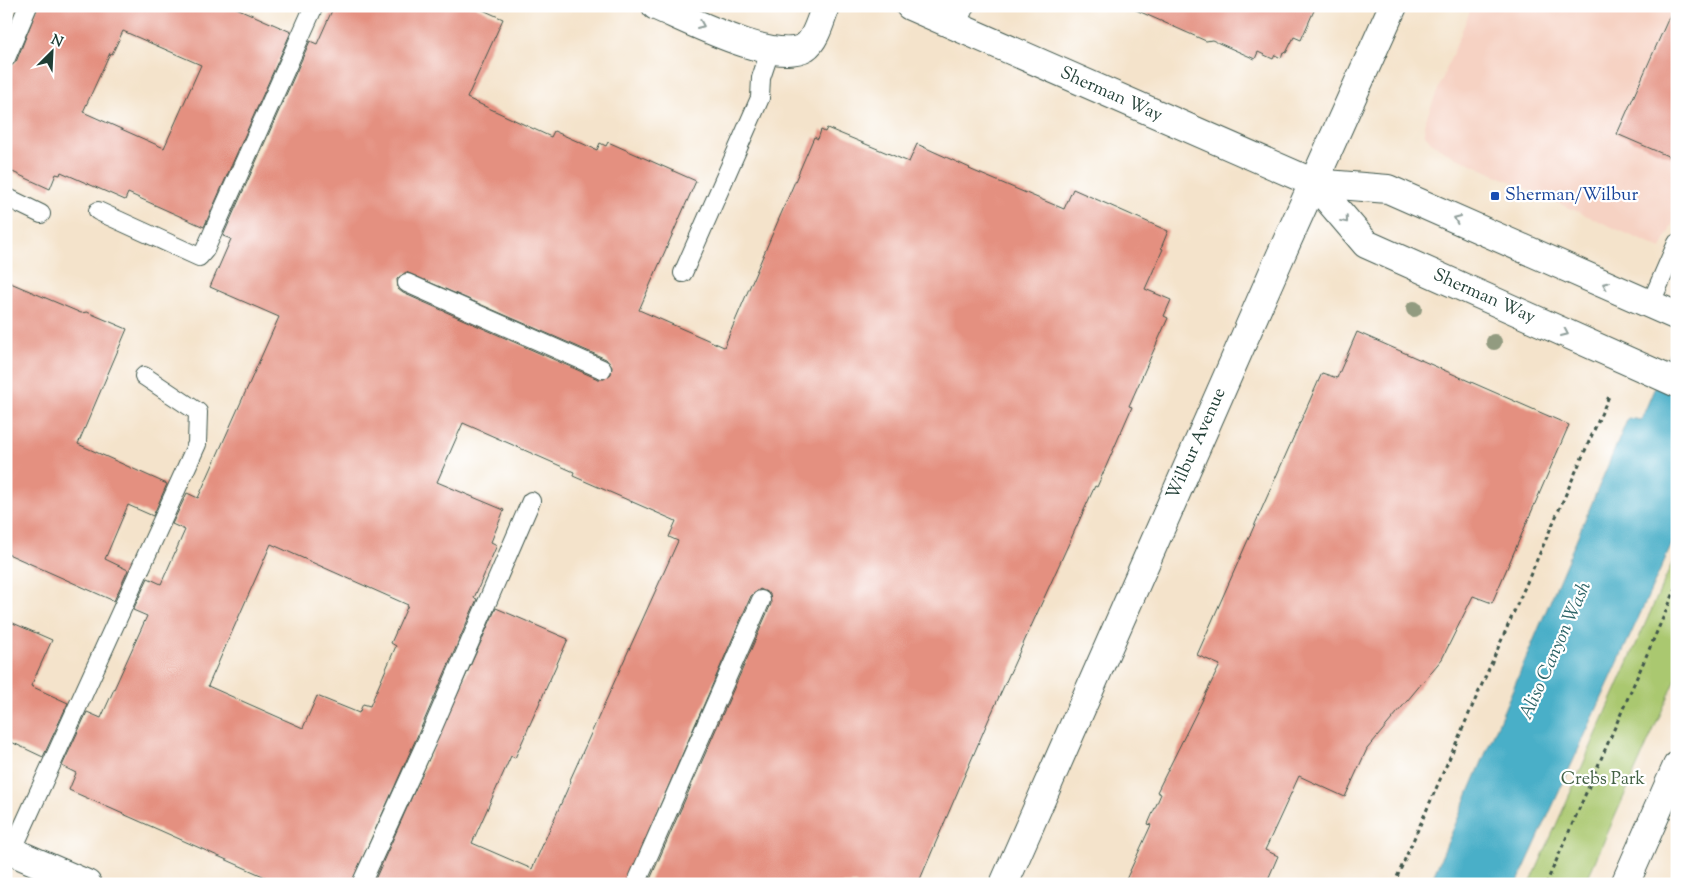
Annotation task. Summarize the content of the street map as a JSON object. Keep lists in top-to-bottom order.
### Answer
{
  "streets": {
    "main road": ["Sherman Way", "Wilbur Avenue"]
  },
  "crossings": [
    ["Sherman Way", "Wilbur Avenue"]
  ],
  "water": ["Aliso Canyon Wash"],
  "parks": ["Crebs Park"],
  "places": {
    "transit": ["Sherman/Wilbur"]
  },
  "north": "top right"
}
